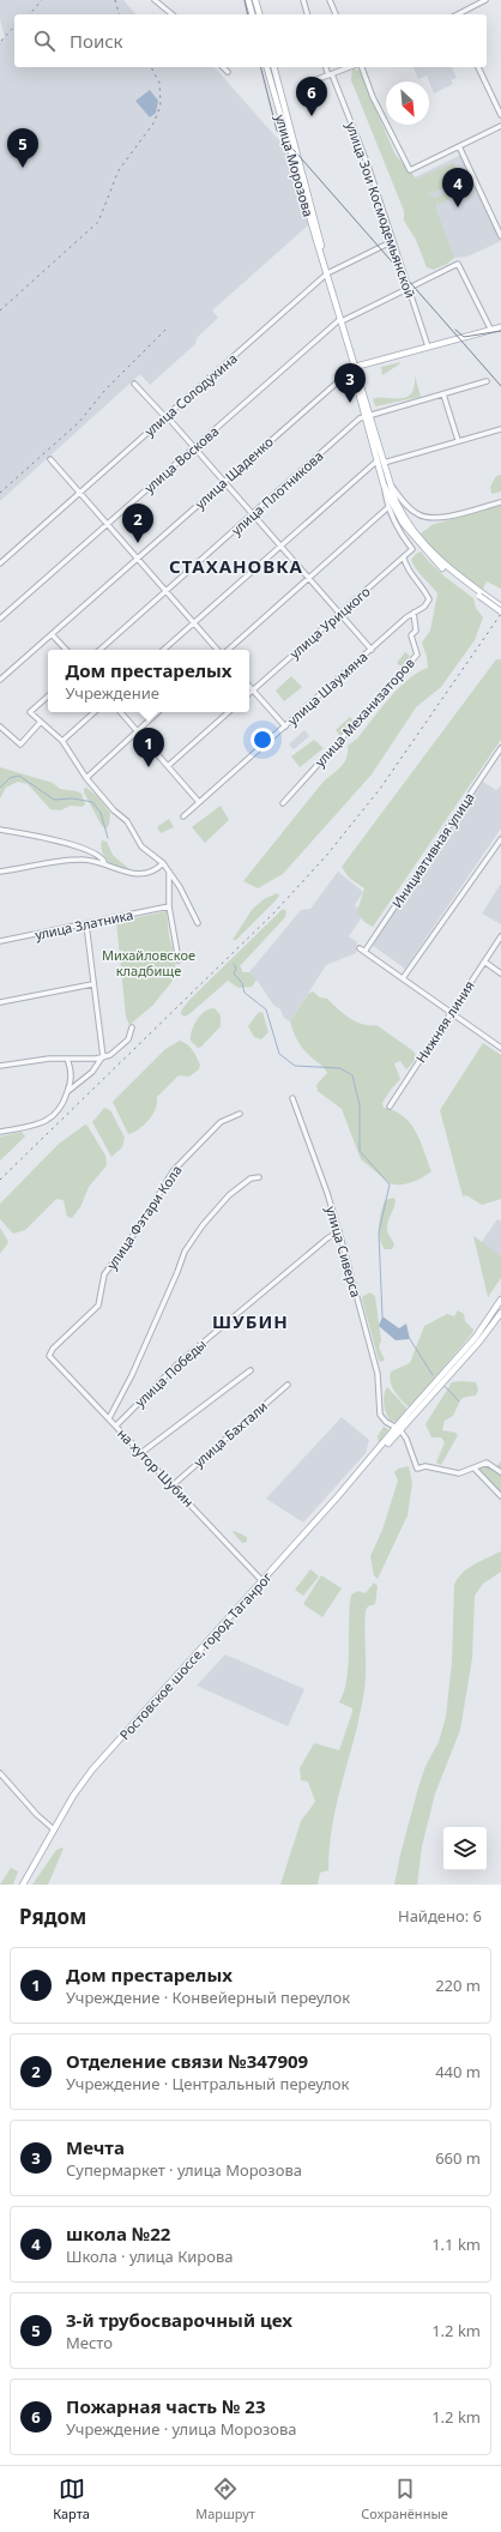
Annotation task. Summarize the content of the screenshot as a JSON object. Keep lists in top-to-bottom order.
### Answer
{
  "streets": {
    "main road": ["улица Морозова", "улица Щаденко", "Ростовское шоссе, город Таганрог"],
    "street": [
      "улица Зои Космодемьянской",
      "улица Солодухина",
      "улица Воскова",
      "улица Плотникова",
      "улица Урицкого",
      "улица Шаумяна",
      "улица Механизаторов",
      "Инициативная улица",
      "улица Златника",
      "Нижняя линия",
      "улица Фэтари Кола",
      "улица Сиверса",
      "улица Победы",
      "улица Бахтали",
      "на хутор Шубин"
    ]
  },
  "crossings": [
    ["улица Морозова", "улица Солодухина"],
    ["улица Морозова", "улица Воскова"],
    ["улица Морозова", "улица Щаденко"],
    ["улица Морозова", "улица Плотникова"],
    ["улица Морозова", "улица Урицкого"],
    ["улица Зои Космодемьянской", "улица Солодухина"],
    ["улица Зои Космодемьянской", "улица Воскова"],
    ["улица Зои Космодемьянской", "улица Щаденко"],
    ["улица Воскова", "улица Щаденко"],
    ["улица Урицкого", "улица Шаумяна"],
    ["улица Шаумяна", "улица Механизаторов"],
    ["улица Фэтари Кола", "на хутор Шубин"],
    ["улица Сиверса", "улица Победы"],
    ["улица Сиверса", "Ростовское шоссе, город Таганрог"],
    ["улица Победы", "на хутор Шубин"],
    ["улица Бахтали", "на хутор Шубин"],
    ["на хутор Шубин", "Ростовское шоссе, город Таганрог"]
  ],
  "districts": ["СТАХАНОВКА", "ШУБИН"],
  "parks": ["Михайловское кладбище"],
  "north": "bottom right",
  "page": {
    "search": "Поиск",
    "pins": [
      "6",
      "5",
      "4",
      "3",
      "2",
      "1"
    ],
    "popup": ["Дом престарелых", "Учреждение"],
    "heading": ["Рядом", "Найдено: 6"],
    "list": [
      {
        "mark": "1",
        "name": "Дом престарелых",
        "note": "Учреждение · Конвейерный переулок",
        "value": "220 m"
      },
      {
        "mark": "2",
        "name": "Отделение связи №347909",
        "note": "Учреждение · Центральный переулок",
        "value": "440 m"
      },
      {
        "mark": "3",
        "name": "Мечта",
        "note": "Супермаркет · улица Морозова",
        "value": "660 m"
      },
      {
        "mark": "4",
        "name": "школа №22",
        "note": "Школа · улица Кирова",
        "value": "1.1 km"
      },
      {
        "mark": "5",
        "name": "3-й трубосварочный цех",
        "note": "Место",
        "value": "1.2 km"
      },
      {
        "mark": "6",
        "name": "Пожарная часть № 23",
        "note": "Учреждение · улица Морозова",
        "value": "1.2 km"
      }
    ],
    "nav": ["Карта", "Маршрут", "Сохранённые"]
  }
}
